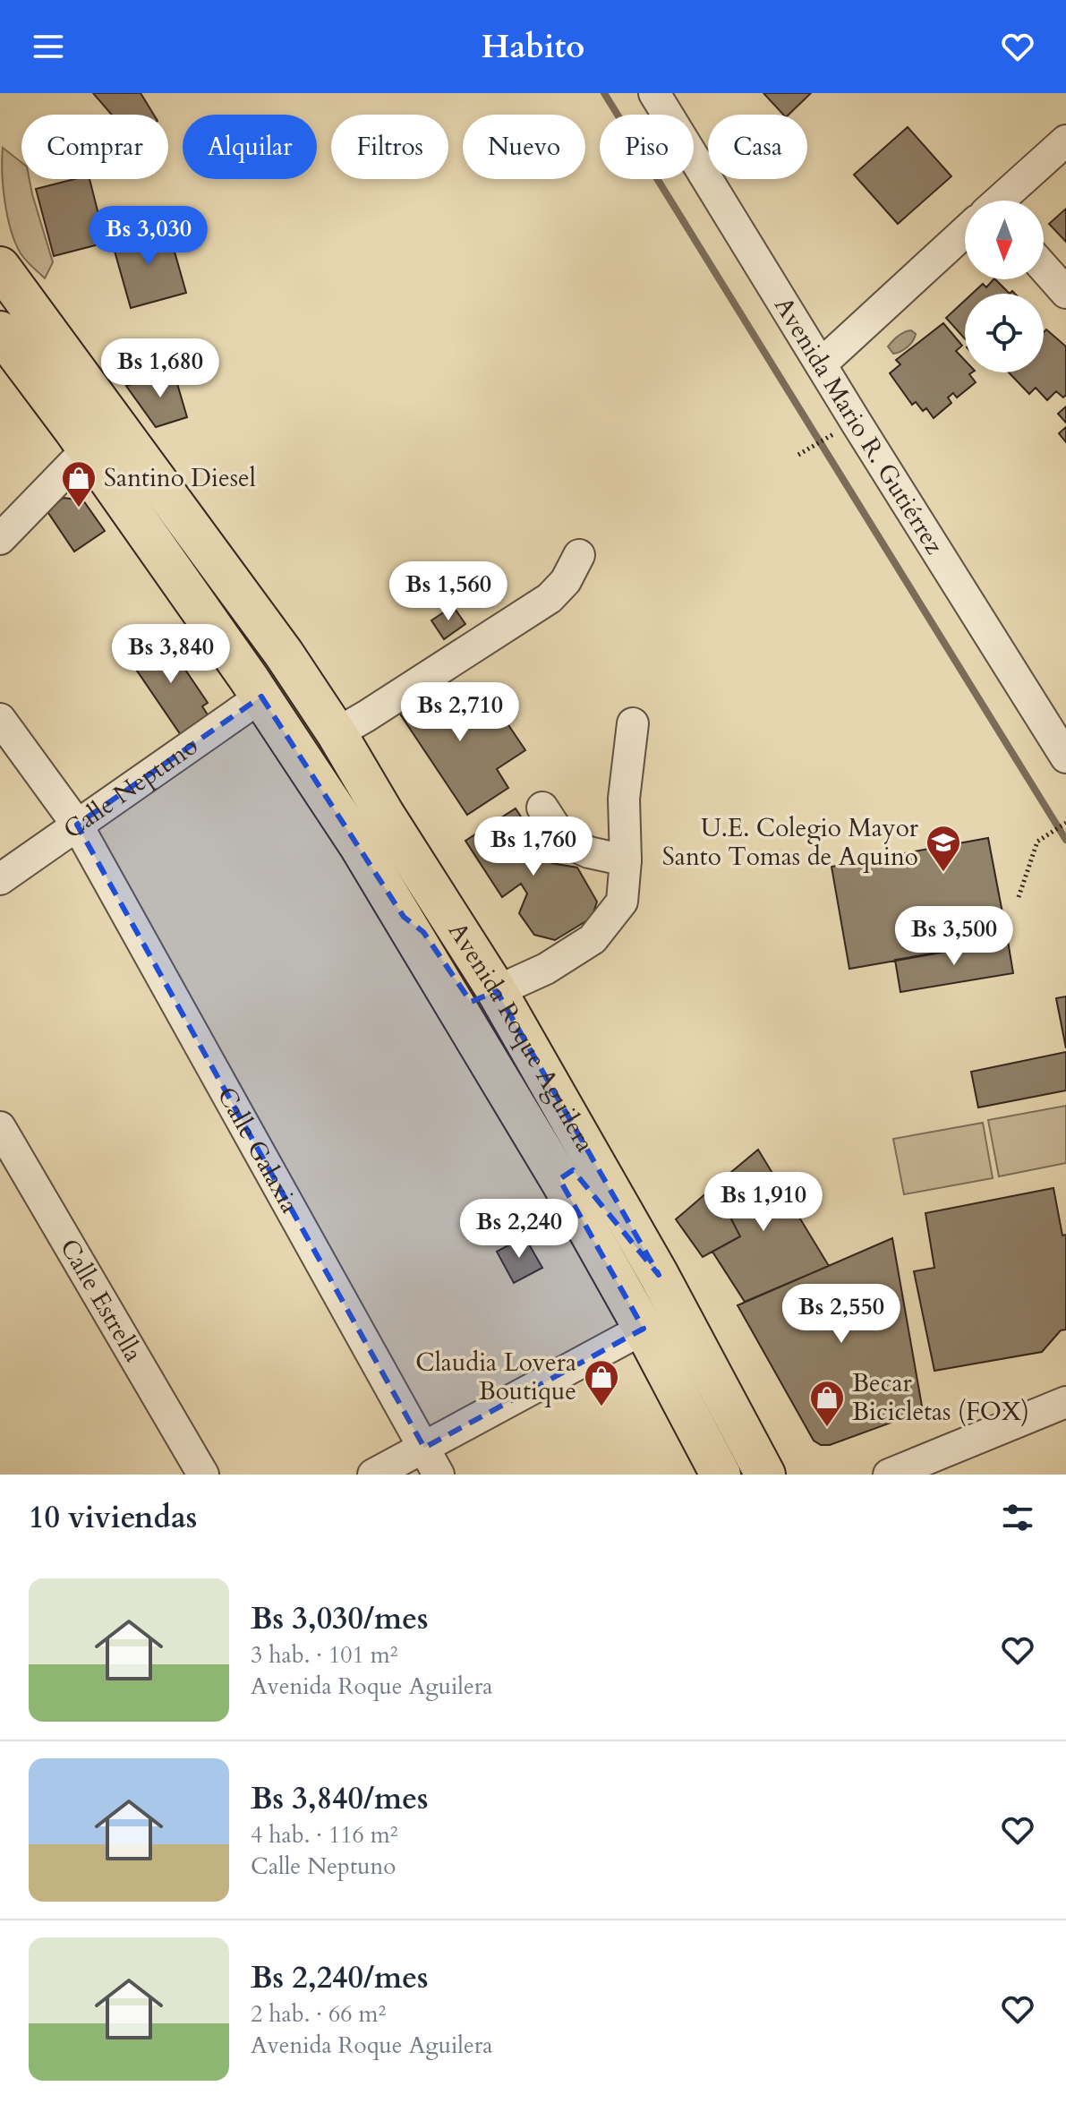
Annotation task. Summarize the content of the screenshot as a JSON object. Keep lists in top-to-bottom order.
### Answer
{
  "streets": {
    "main road": ["Avenida Roque Aguilera"],
    "street": [
      "Avenida Mario R. Gutiérrez",
      "Calle Neptuno",
      "Calle Galaxia",
      "Calle Estrella"
    ]
  },
  "crossings": [
    ["Calle Neptuno", "Avenida Roque Aguilera"],
    ["Calle Neptuno", "Calle Galaxia"]
  ],
  "places": {
    "shop": ["Santino Diesel", "Claudia Lovera Boutique", "Becar Bicicletas (FOX)"],
    "school or university": ["U.E. Colegio Mayor Santo Tomas de Aquino"]
  },
  "north": "bottom",
  "page": {
    "header": "Habito",
    "chip": [
      "Comprar",
      "Alquilar",
      "Filtros",
      "Nuevo",
      "Piso",
      "Casa"
    ],
    "price": [
      "Bs 3,030",
      "Bs 1,680",
      "Bs 1,560",
      "Bs 3,840",
      "Bs 2,710",
      "Bs 1,760",
      "Bs 3,500",
      "Bs 1,910",
      "Bs 2,240",
      "Bs 2,550"
    ],
    "heading": "10 viviendas",
    "list": [
      {
        "name": "Bs 3,030/mes",
        "note": "3 hab. · 101 m² · Avenida Roque Aguilera"
      },
      {
        "name": "Bs 3,840/mes",
        "note": "4 hab. · 116 m² · Calle Neptuno"
      },
      {
        "name": "Bs 2,240/mes",
        "note": "2 hab. · 66 m² · Avenida Roque Aguilera"
      }
    ]
  }
}
